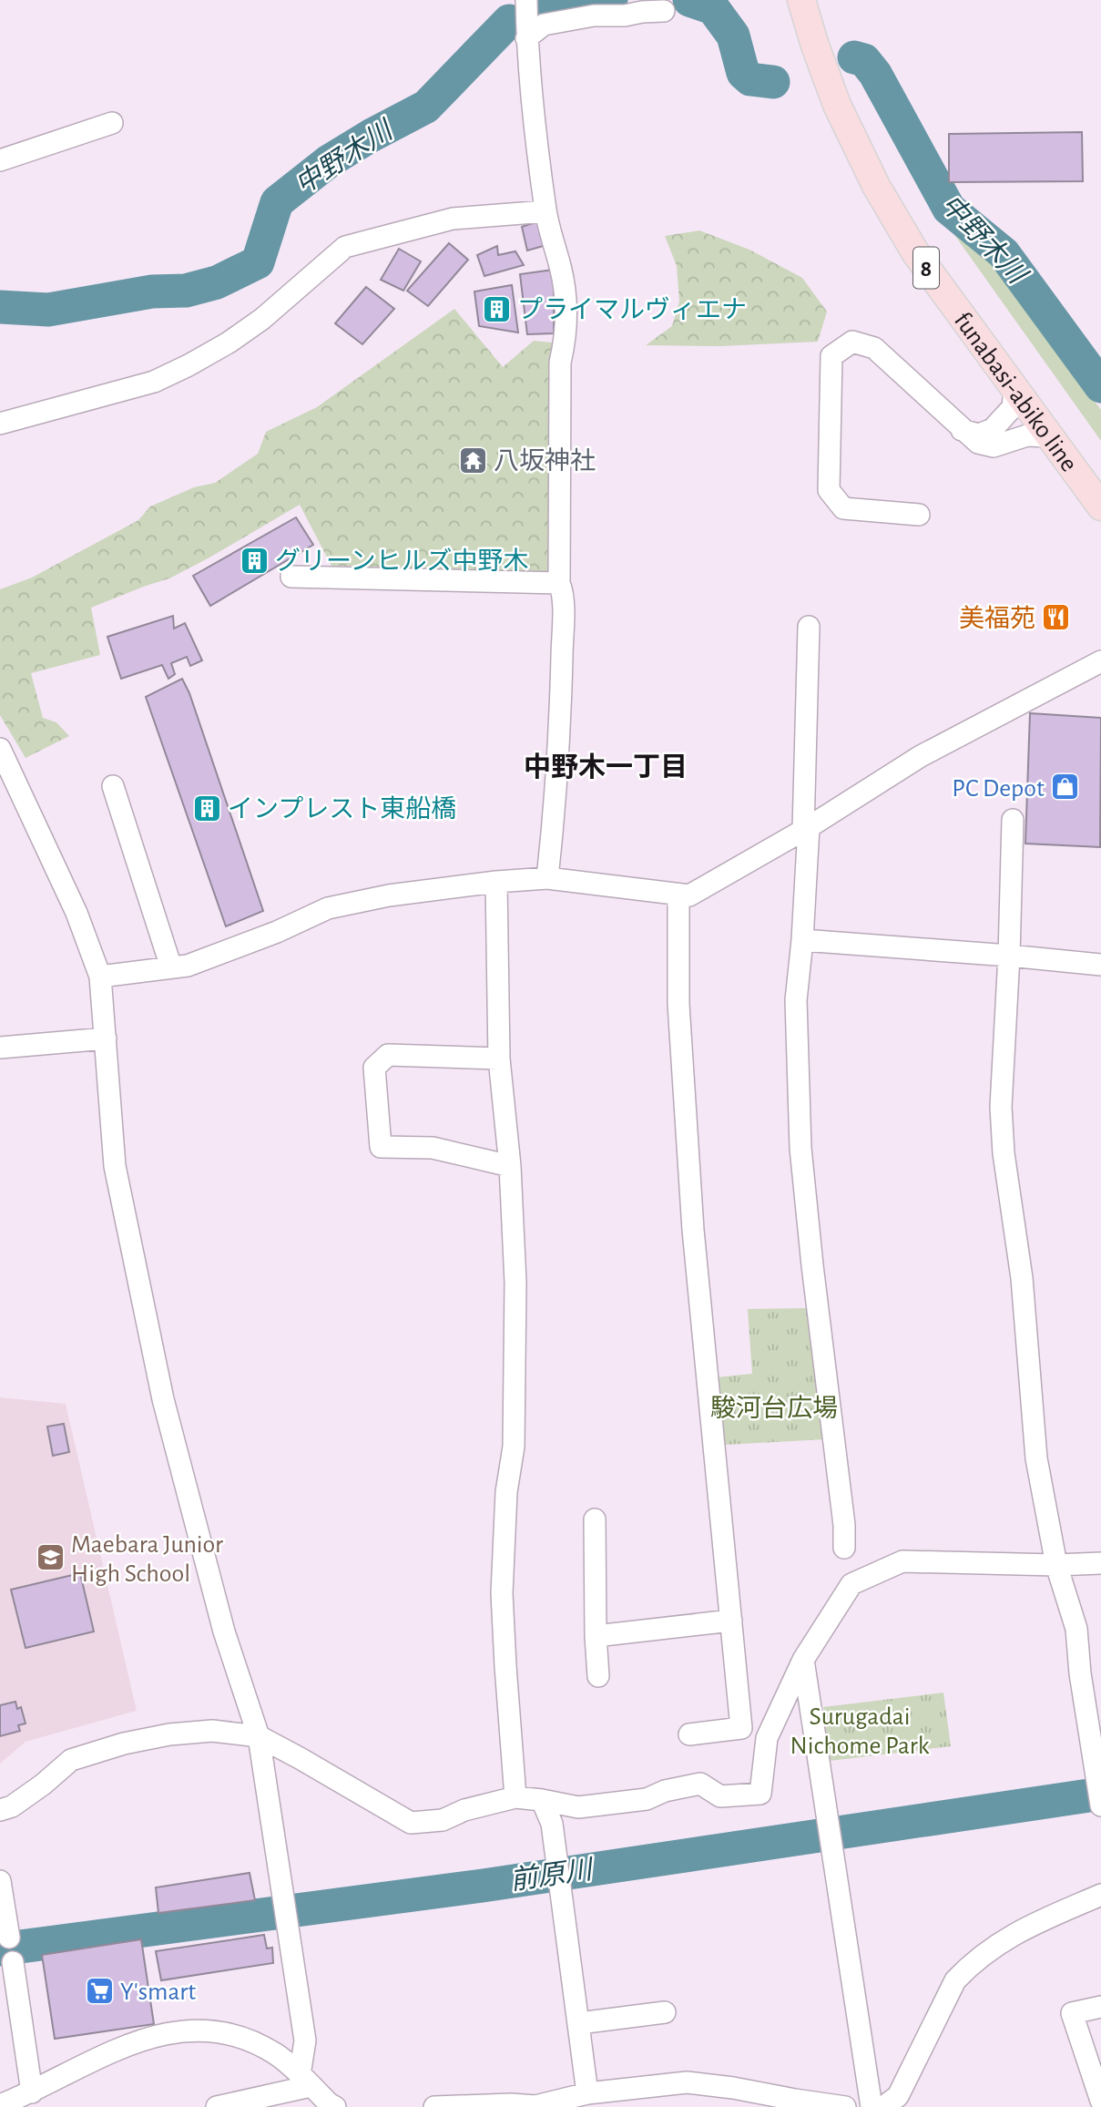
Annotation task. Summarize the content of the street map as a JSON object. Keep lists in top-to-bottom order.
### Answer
{
  "streets": {
    "main road": ["8", "funabasi-abiko line"]
  },
  "districts": ["中野木一丁目"],
  "water": ["中野木川", "前原川"],
  "parks": ["駿河台広場", "Surugadai Nichome Park"],
  "places": {
    "building": ["プライマルヴィエナ", "グリーンヒルズ中野木", "インプレスト東船橋"],
    "temple": ["八坂神社"],
    "restaurant": ["美福苑"],
    "shop": ["PC Depot"],
    "school or university": ["Maebara Junior High School"],
    "supermarket": ["Y'smart"]
  }
}
